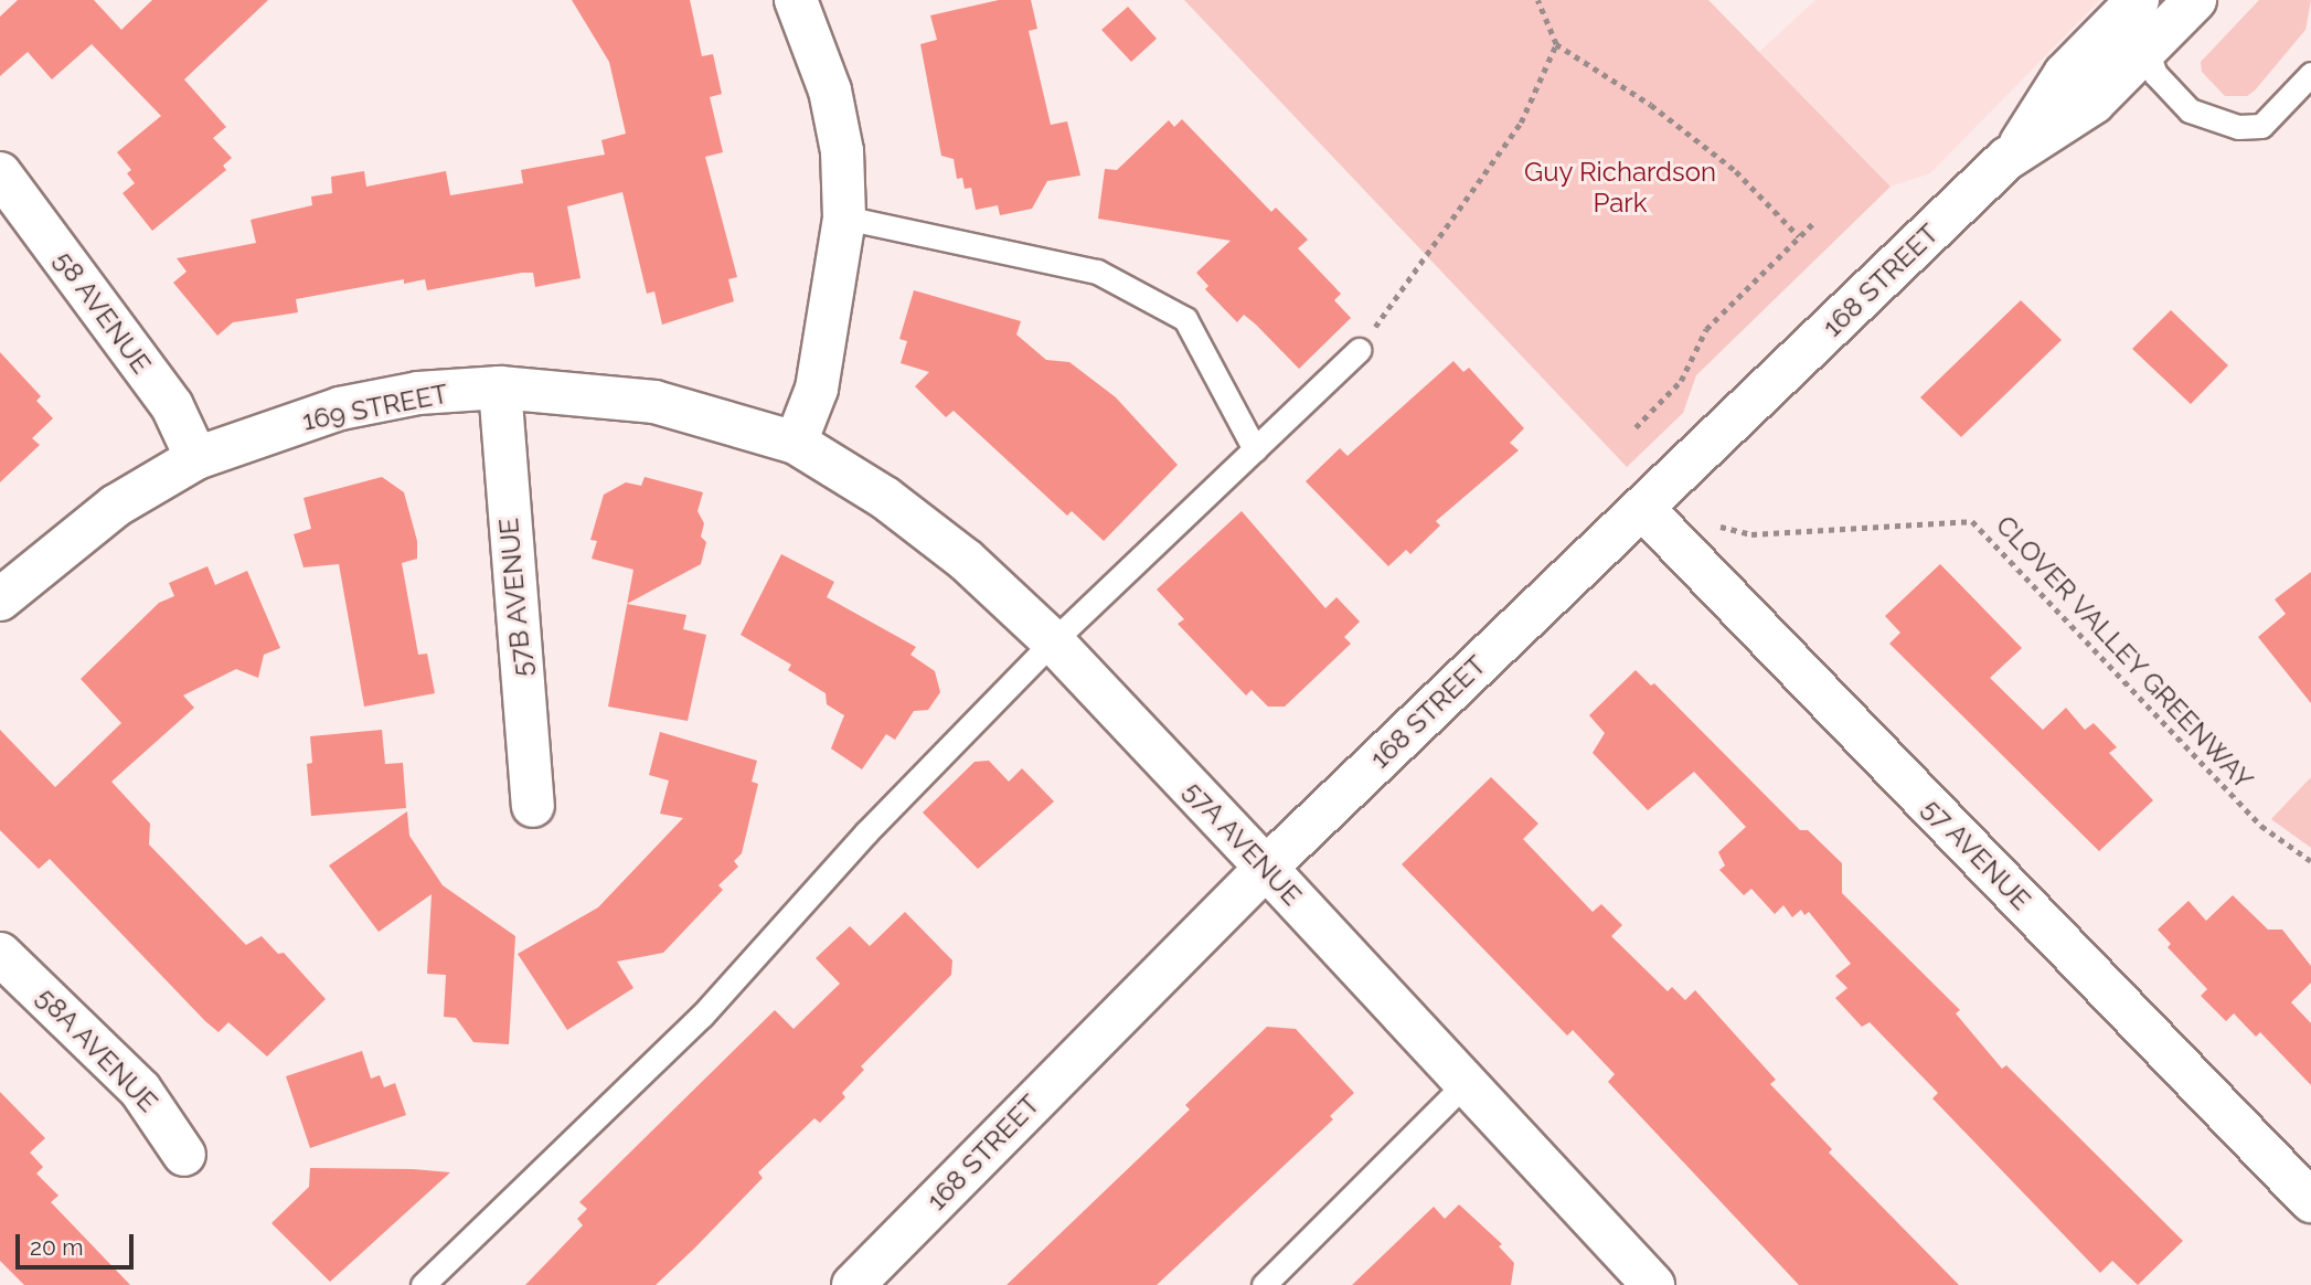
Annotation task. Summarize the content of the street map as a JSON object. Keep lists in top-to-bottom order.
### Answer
{
  "streets": {
    "street": [
      "168 STREET",
      "58 AVENUE",
      "169 STREET",
      "57B AVENUE",
      "57A AVENUE",
      "57 AVENUE",
      "58A AVENUE"
    ],
    "path": ["CLOVER VALLEY GREENWAY"]
  },
  "crossings": [
    ["168 STREET", "57A AVENUE"],
    ["168 STREET", "57 AVENUE"],
    ["58 AVENUE", "169 STREET"],
    ["169 STREET", "57B AVENUE"],
    ["169 STREET", "57A AVENUE"]
  ],
  "parks": ["Guy Richardson Park"],
  "scale_bar": "20 m"
}
